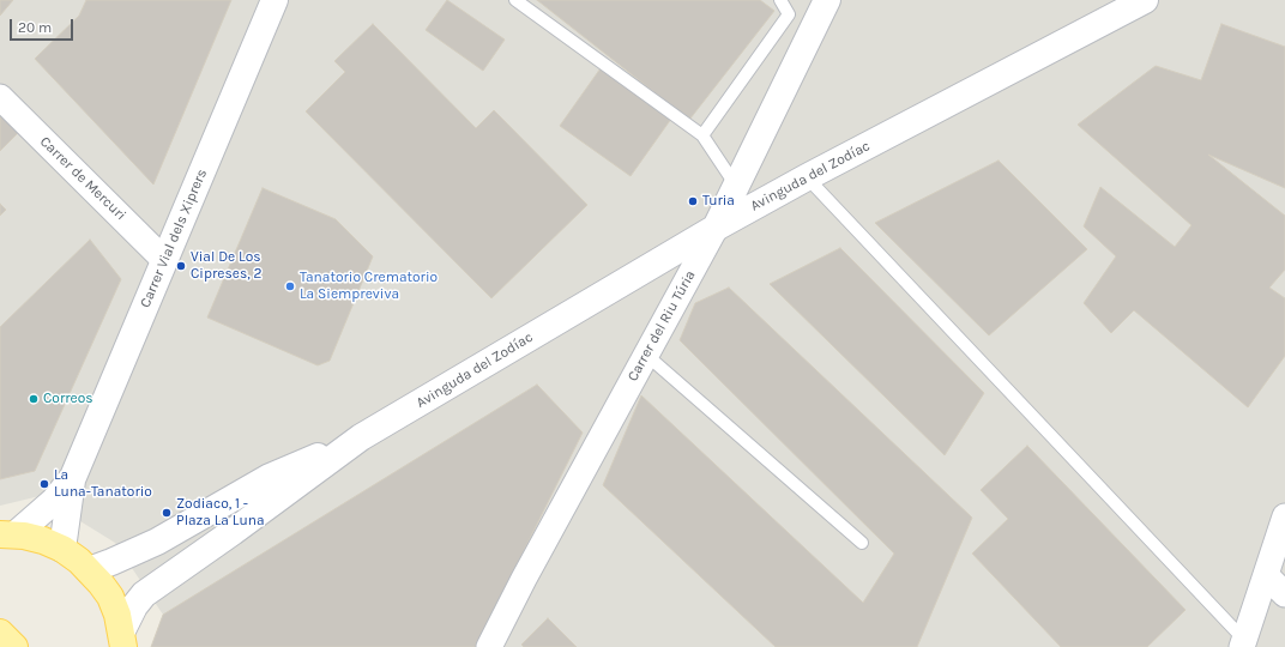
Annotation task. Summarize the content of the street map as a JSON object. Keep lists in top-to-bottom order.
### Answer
{
  "streets": {
    "street": [
      "Avinguda del Zodíac",
      "Carrer de Mercuri",
      "Carrer Vial dels Xiprers",
      "Carrer del Riu Túria"
    ]
  },
  "crossings": [
    ["Avinguda del Zodíac", "Carrer del Riu Túria"],
    ["Carrer de Mercuri", "Carrer Vial dels Xiprers"]
  ],
  "places": [
    "Turia",
    "Vial De Los Cipreses, 2",
    "Tanatorio Crematorio La Siempreviva",
    "Correos",
    "La Luna-Tanatorio",
    "Zodiaco, 1 - Plaza La Luna"
  ],
  "scale_bar": "20 m"
}
